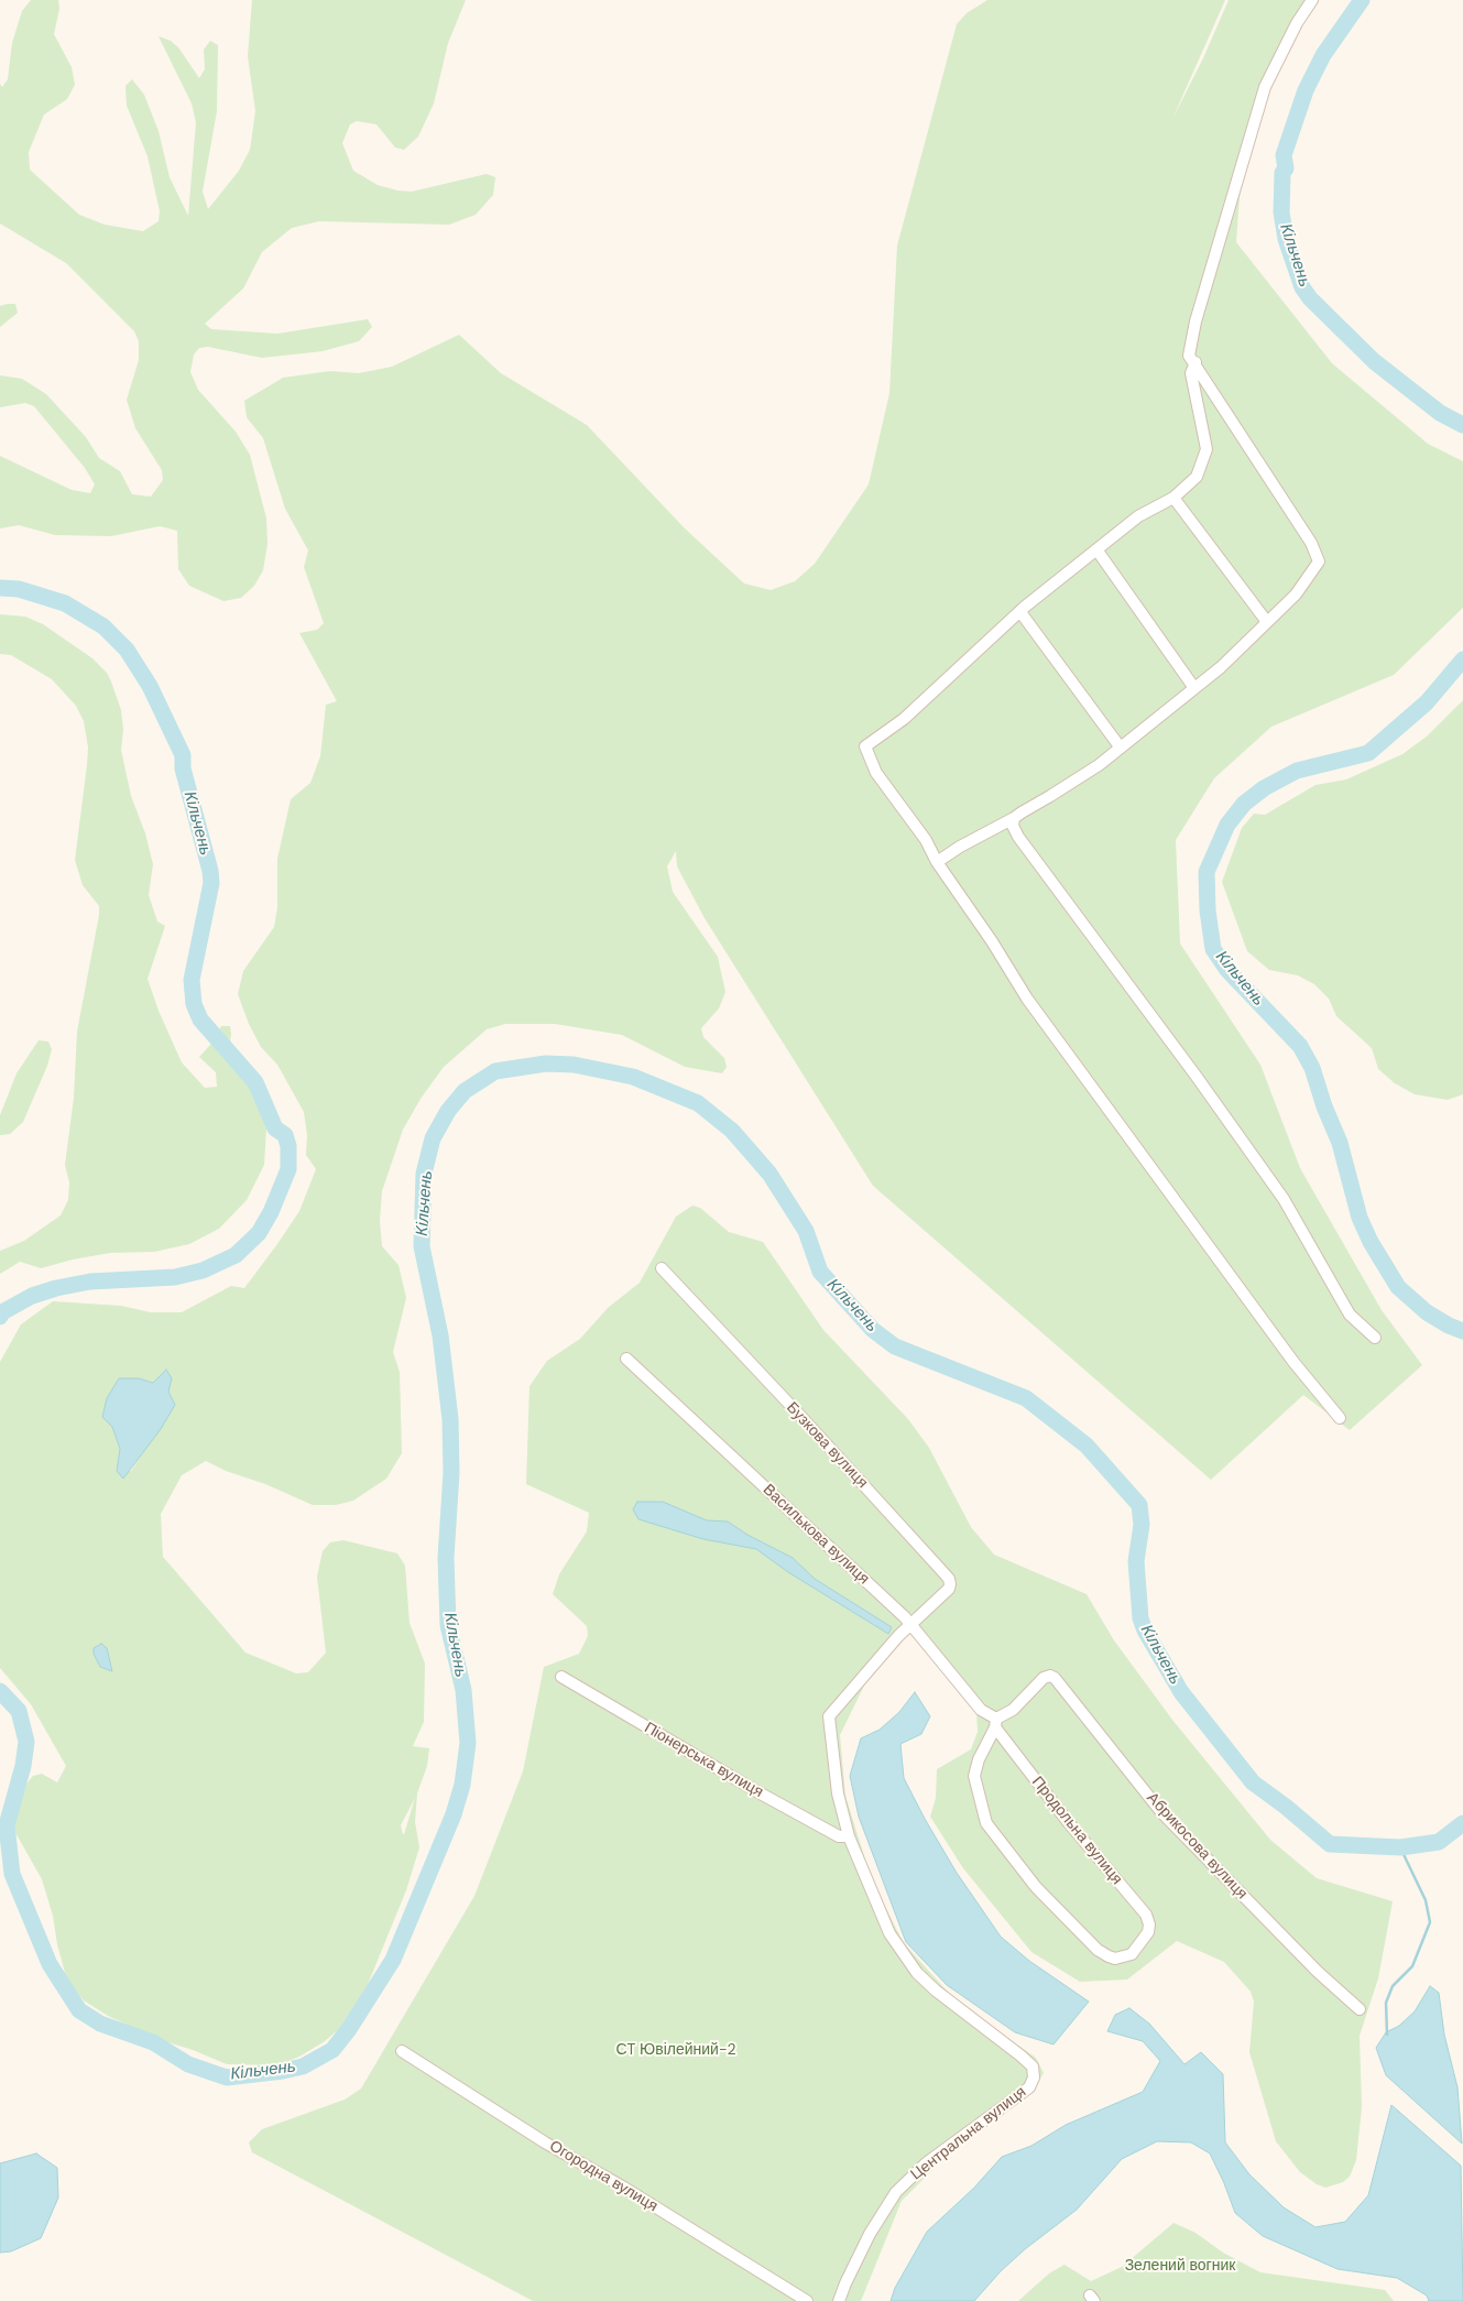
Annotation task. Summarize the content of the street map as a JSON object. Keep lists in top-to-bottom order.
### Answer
{
  "streets": {
    "street": [
      "Бузкова вулиця",
      "Василькова вулиця",
      "Піонерська вулиця",
      "Продольна вулиця",
      "Абрикосова вулиця",
      "Центральна вулиця",
      "Огородна вулиця"
    ]
  },
  "crossings": [
    ["Бузкова вулиця", "Василькова вулиця"],
    ["Бузкова вулиця", "Центральна вулиця"],
    ["Василькова вулиця", "Продольна вулиця"],
    ["Василькова вулиця", "Абрикосова вулиця"],
    ["Василькова вулиця", "Центральна вулиця"],
    ["Піонерська вулиця", "Центральна вулиця"],
    ["Продольна вулиця", "Абрикосова вулиця"]
  ],
  "water": ["Кільчень"],
  "parks": ["СT Ювілейний-2", "Зелений вогник"]
}
